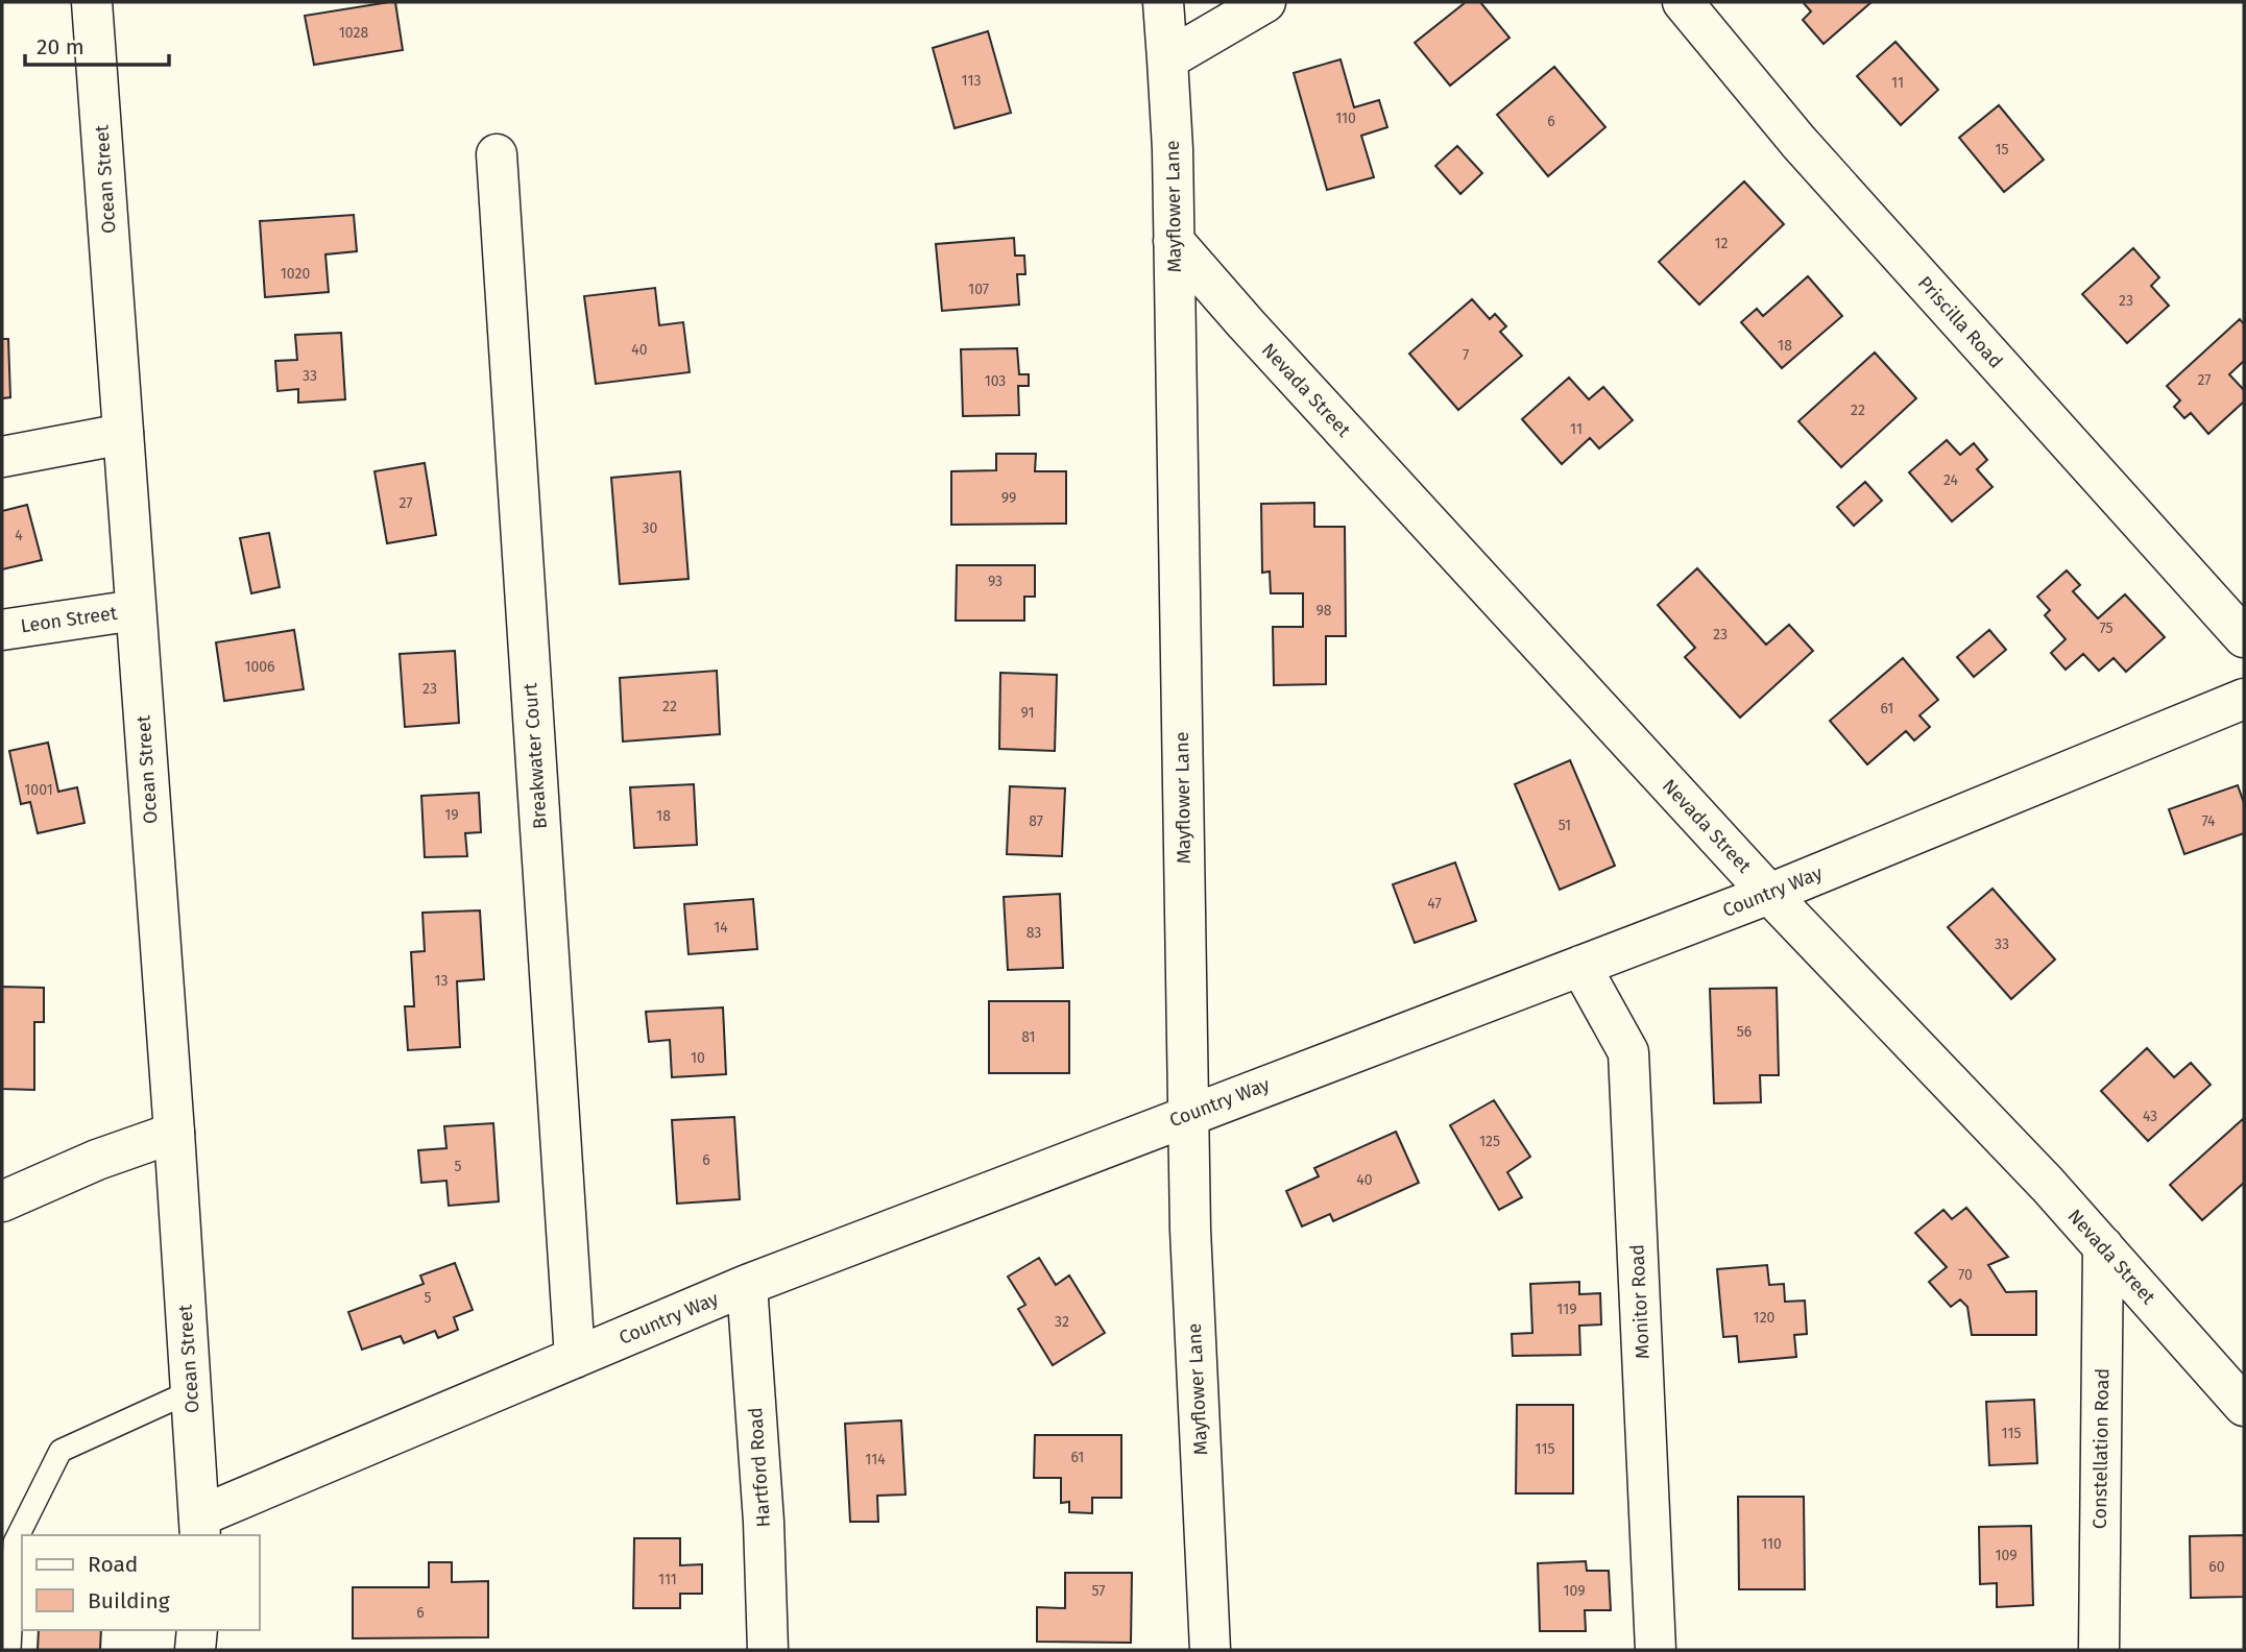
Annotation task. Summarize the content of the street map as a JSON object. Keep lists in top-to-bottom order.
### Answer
{
  "streets": {
    "street": [
      "Ocean Street",
      "Mayflower Lane",
      "Priscilla Road",
      "Nevada Street",
      "Leon Street",
      "Breakwater Court",
      "Country Way",
      "Monitor Road",
      "Constellation Road",
      "Hartford Road"
    ]
  },
  "crossings": [
    ["Ocean Street", "Leon Street"],
    ["Ocean Street", "Country Way"],
    ["Mayflower Lane", "Nevada Street"],
    ["Mayflower Lane", "Country Way"],
    ["Nevada Street", "Country Way"],
    ["Nevada Street", "Constellation Road"],
    ["Breakwater Court", "Country Way"],
    ["Country Way", "Monitor Road"],
    ["Country Way", "Hartford Road"]
  ],
  "house_numbers": [
    "1028",
    "113",
    "11",
    "110",
    "6",
    "15",
    "12",
    "1020",
    "107",
    "23",
    "18",
    "40",
    "7",
    "33",
    "27",
    "103",
    "22",
    "11",
    "24",
    "99",
    "27",
    "30",
    "4",
    "93",
    "98",
    "75",
    "23",
    "1006",
    "23",
    "22",
    "61",
    "91",
    "1001",
    "19",
    "18",
    "87",
    "74",
    "51",
    "47",
    "14",
    "83",
    "33",
    "13",
    "56",
    "81",
    "10",
    "43",
    "125",
    "6",
    "5",
    "40",
    "70",
    "5",
    "119",
    "120",
    "32",
    "115",
    "115",
    "61",
    "114",
    "110",
    "109",
    "60",
    "111",
    "57",
    "109",
    "6"
  ],
  "legend": ["Road", "Building"],
  "scale_bar": "20 m"
}
